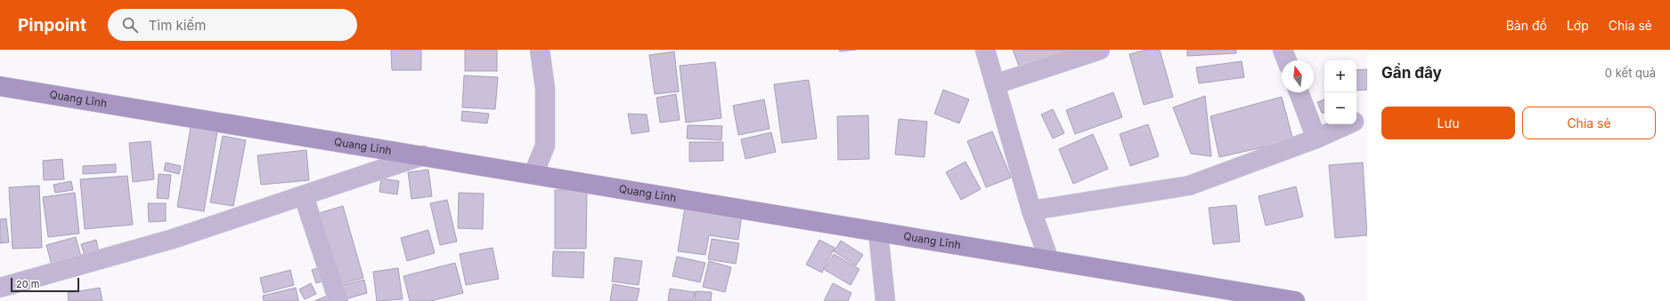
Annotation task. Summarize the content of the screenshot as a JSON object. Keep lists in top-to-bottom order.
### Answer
{
  "streets": {
    "street": ["Quang Lĩnh"]
  },
  "scale_bar": "20 m",
  "north": "top",
  "page": {
    "header": "Pinpoint",
    "search": "Tìm kiếm",
    "nav": ["Bản đồ", "Lớp", "Chia sẻ"],
    "heading": ["Gần đây", "0 kết quả"],
    "map_buttons": ["+", "−"],
    "buttons": ["Lưu", "Chia sẻ"],
    "scale": "20 m"
  }
}
